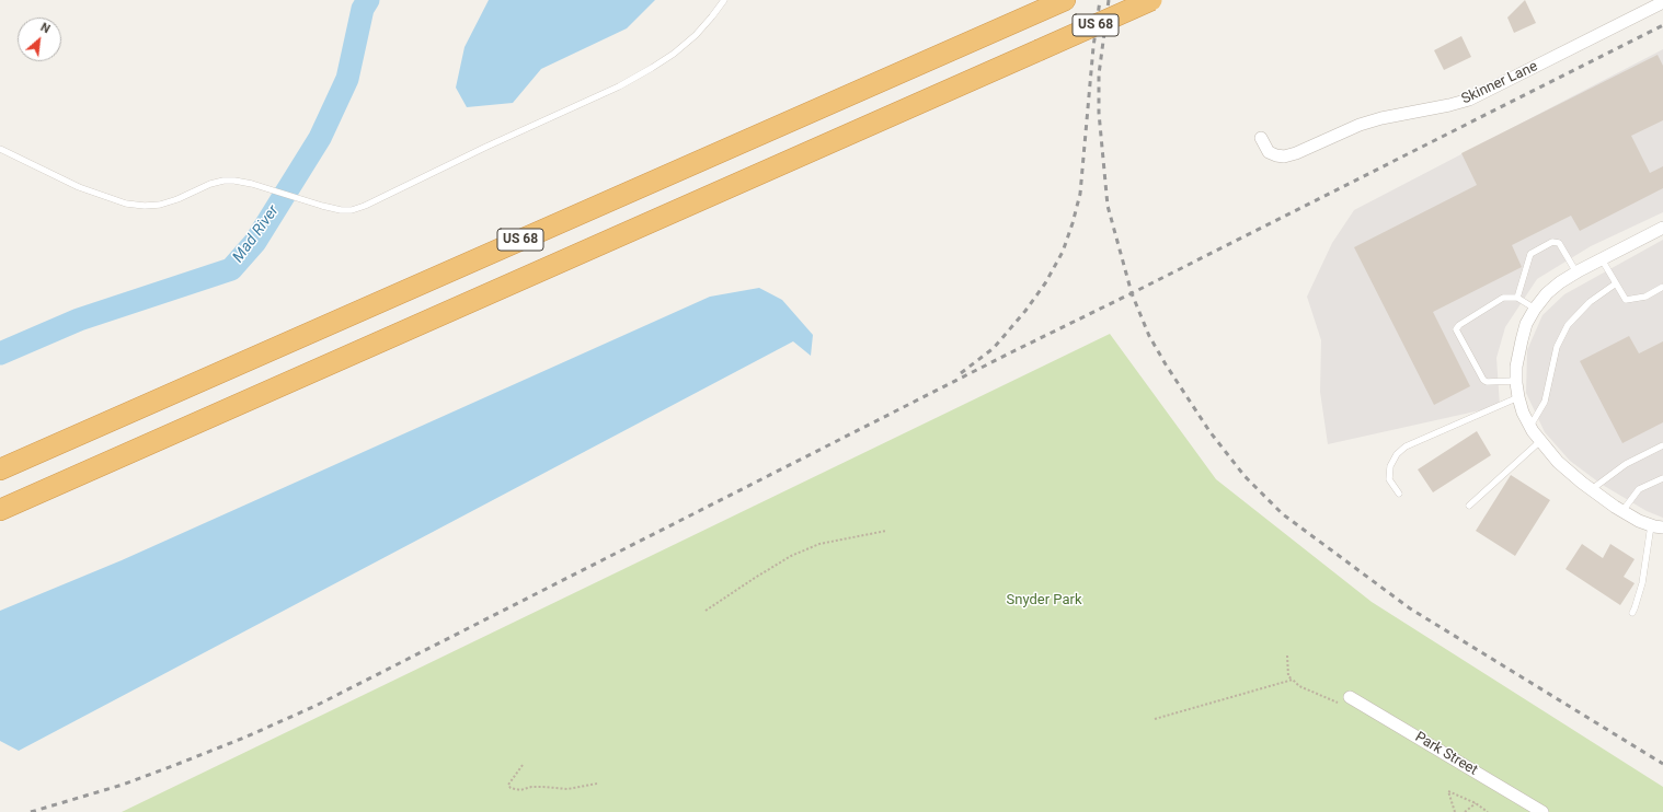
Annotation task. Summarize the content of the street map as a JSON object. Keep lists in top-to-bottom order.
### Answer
{
  "streets": {
    "highway": ["US 68"],
    "street": ["Skinner Lane", "Park Street"]
  },
  "water": ["Mad River"],
  "parks": ["Snyder Park"],
  "north": "top right"
}
